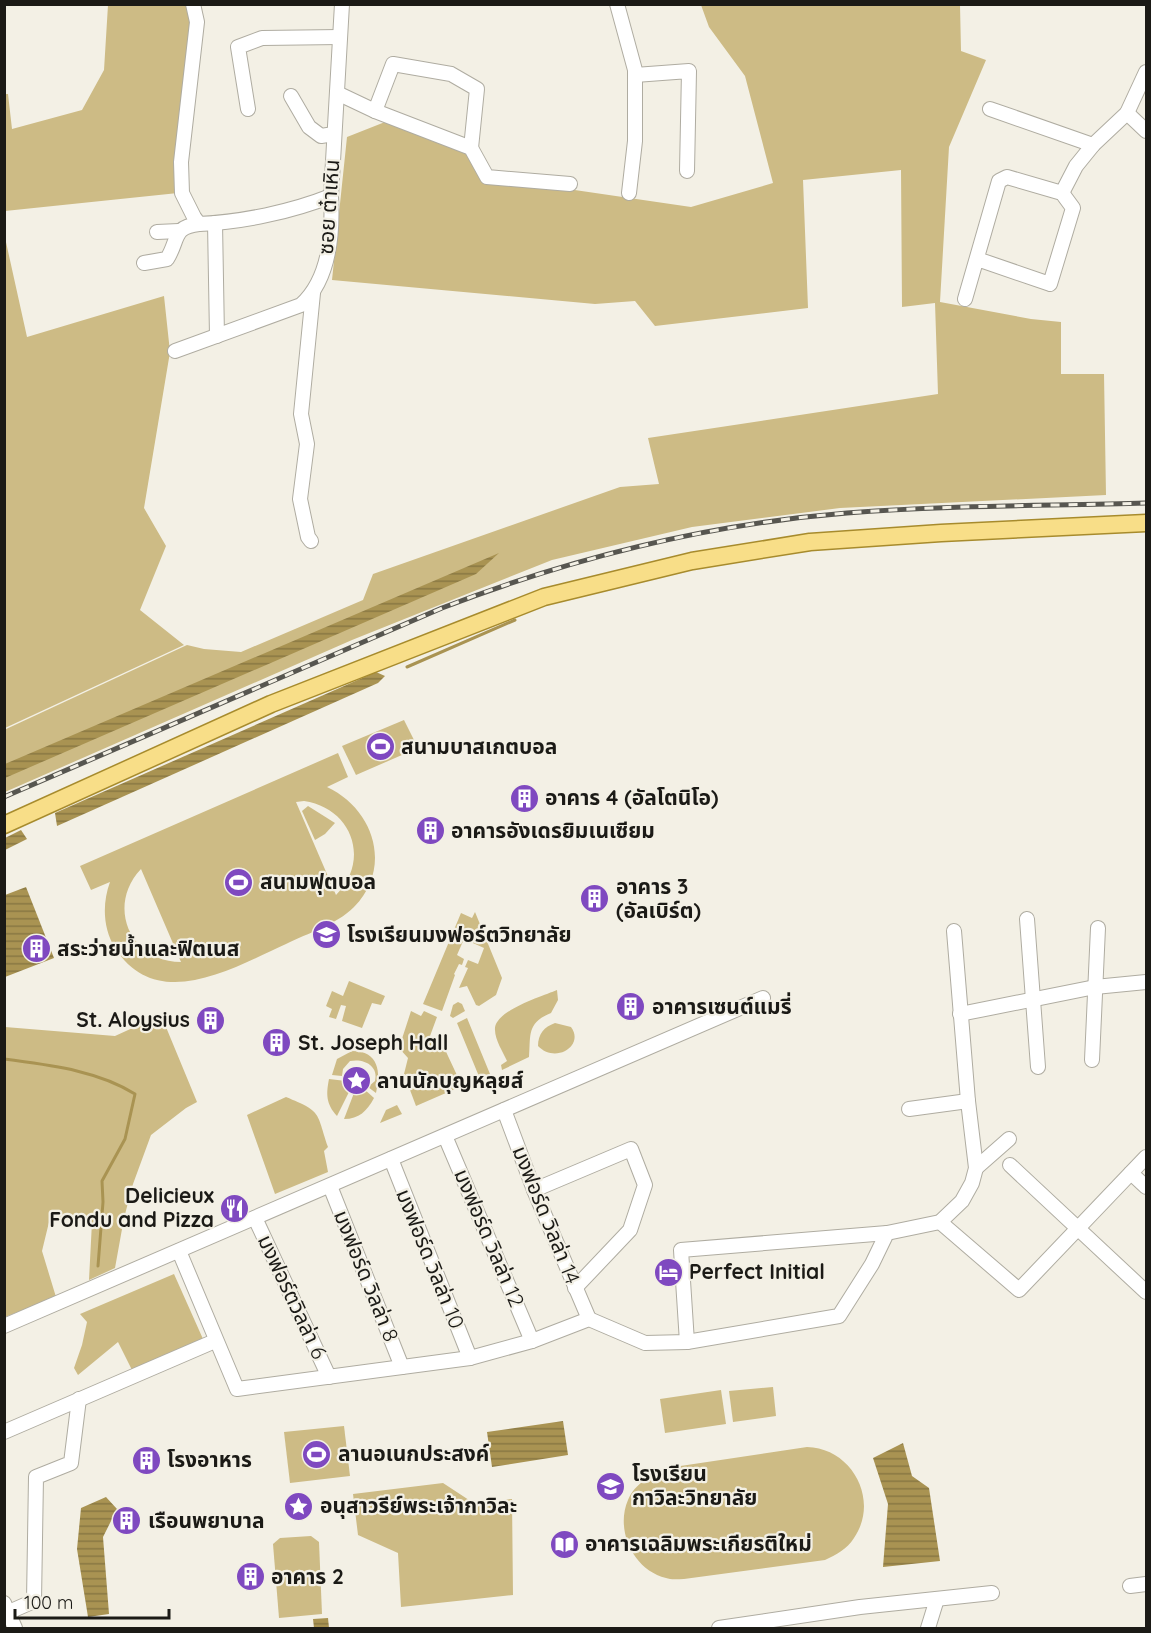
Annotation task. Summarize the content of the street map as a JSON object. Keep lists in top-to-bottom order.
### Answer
{
  "streets": {
    "street": [
      "ซอย ต๋าเหิน",
      "มงฟอร์ด วิลล่า 14",
      "มงฟอร์ด วิลล่า 12",
      "มงฟอร์ด วิลล่า 10",
      "มงฟอร์ด วิลล่า 8",
      "มงฟอร์ตวิลล่า 6"
    ]
  },
  "places": {
    "sports": ["สนามบาสเกตบอล", "สนามฟุตบอล", "ลานอเนกประสงค์"],
    "building": [
      "อาคาร 4 (อัลโตนิโอ)",
      "อาคารอังเดรยิมเนเซียม",
      "อาคาร 3 (อัลเบิร์ต)",
      "สระว่ายน้ำและฟิตเนส",
      "อาคารเซนต์แมรี่",
      "St. Aloysius",
      "St. Joseph Hall",
      "โรงอาหาร",
      "เรือนพยาบาล",
      "อาคาร 2"
    ],
    "school or university": ["โรงเรียนมงฟอร์ตวิทยาลัย", "โรงเรียน กาวิละวิทยาลัย"],
    "place": ["ลานนักบุญหลุยส์", "อนุสาวรีย์พระเจ้ากาวิละ"],
    "restaurant": ["Delicieux Fondu and Pizza"],
    "hotel": ["Perfect Initial"],
    "library": ["อาคารเฉลิมพระเกียรติใหม่"]
  },
  "scale_bar": "100 m"
}
